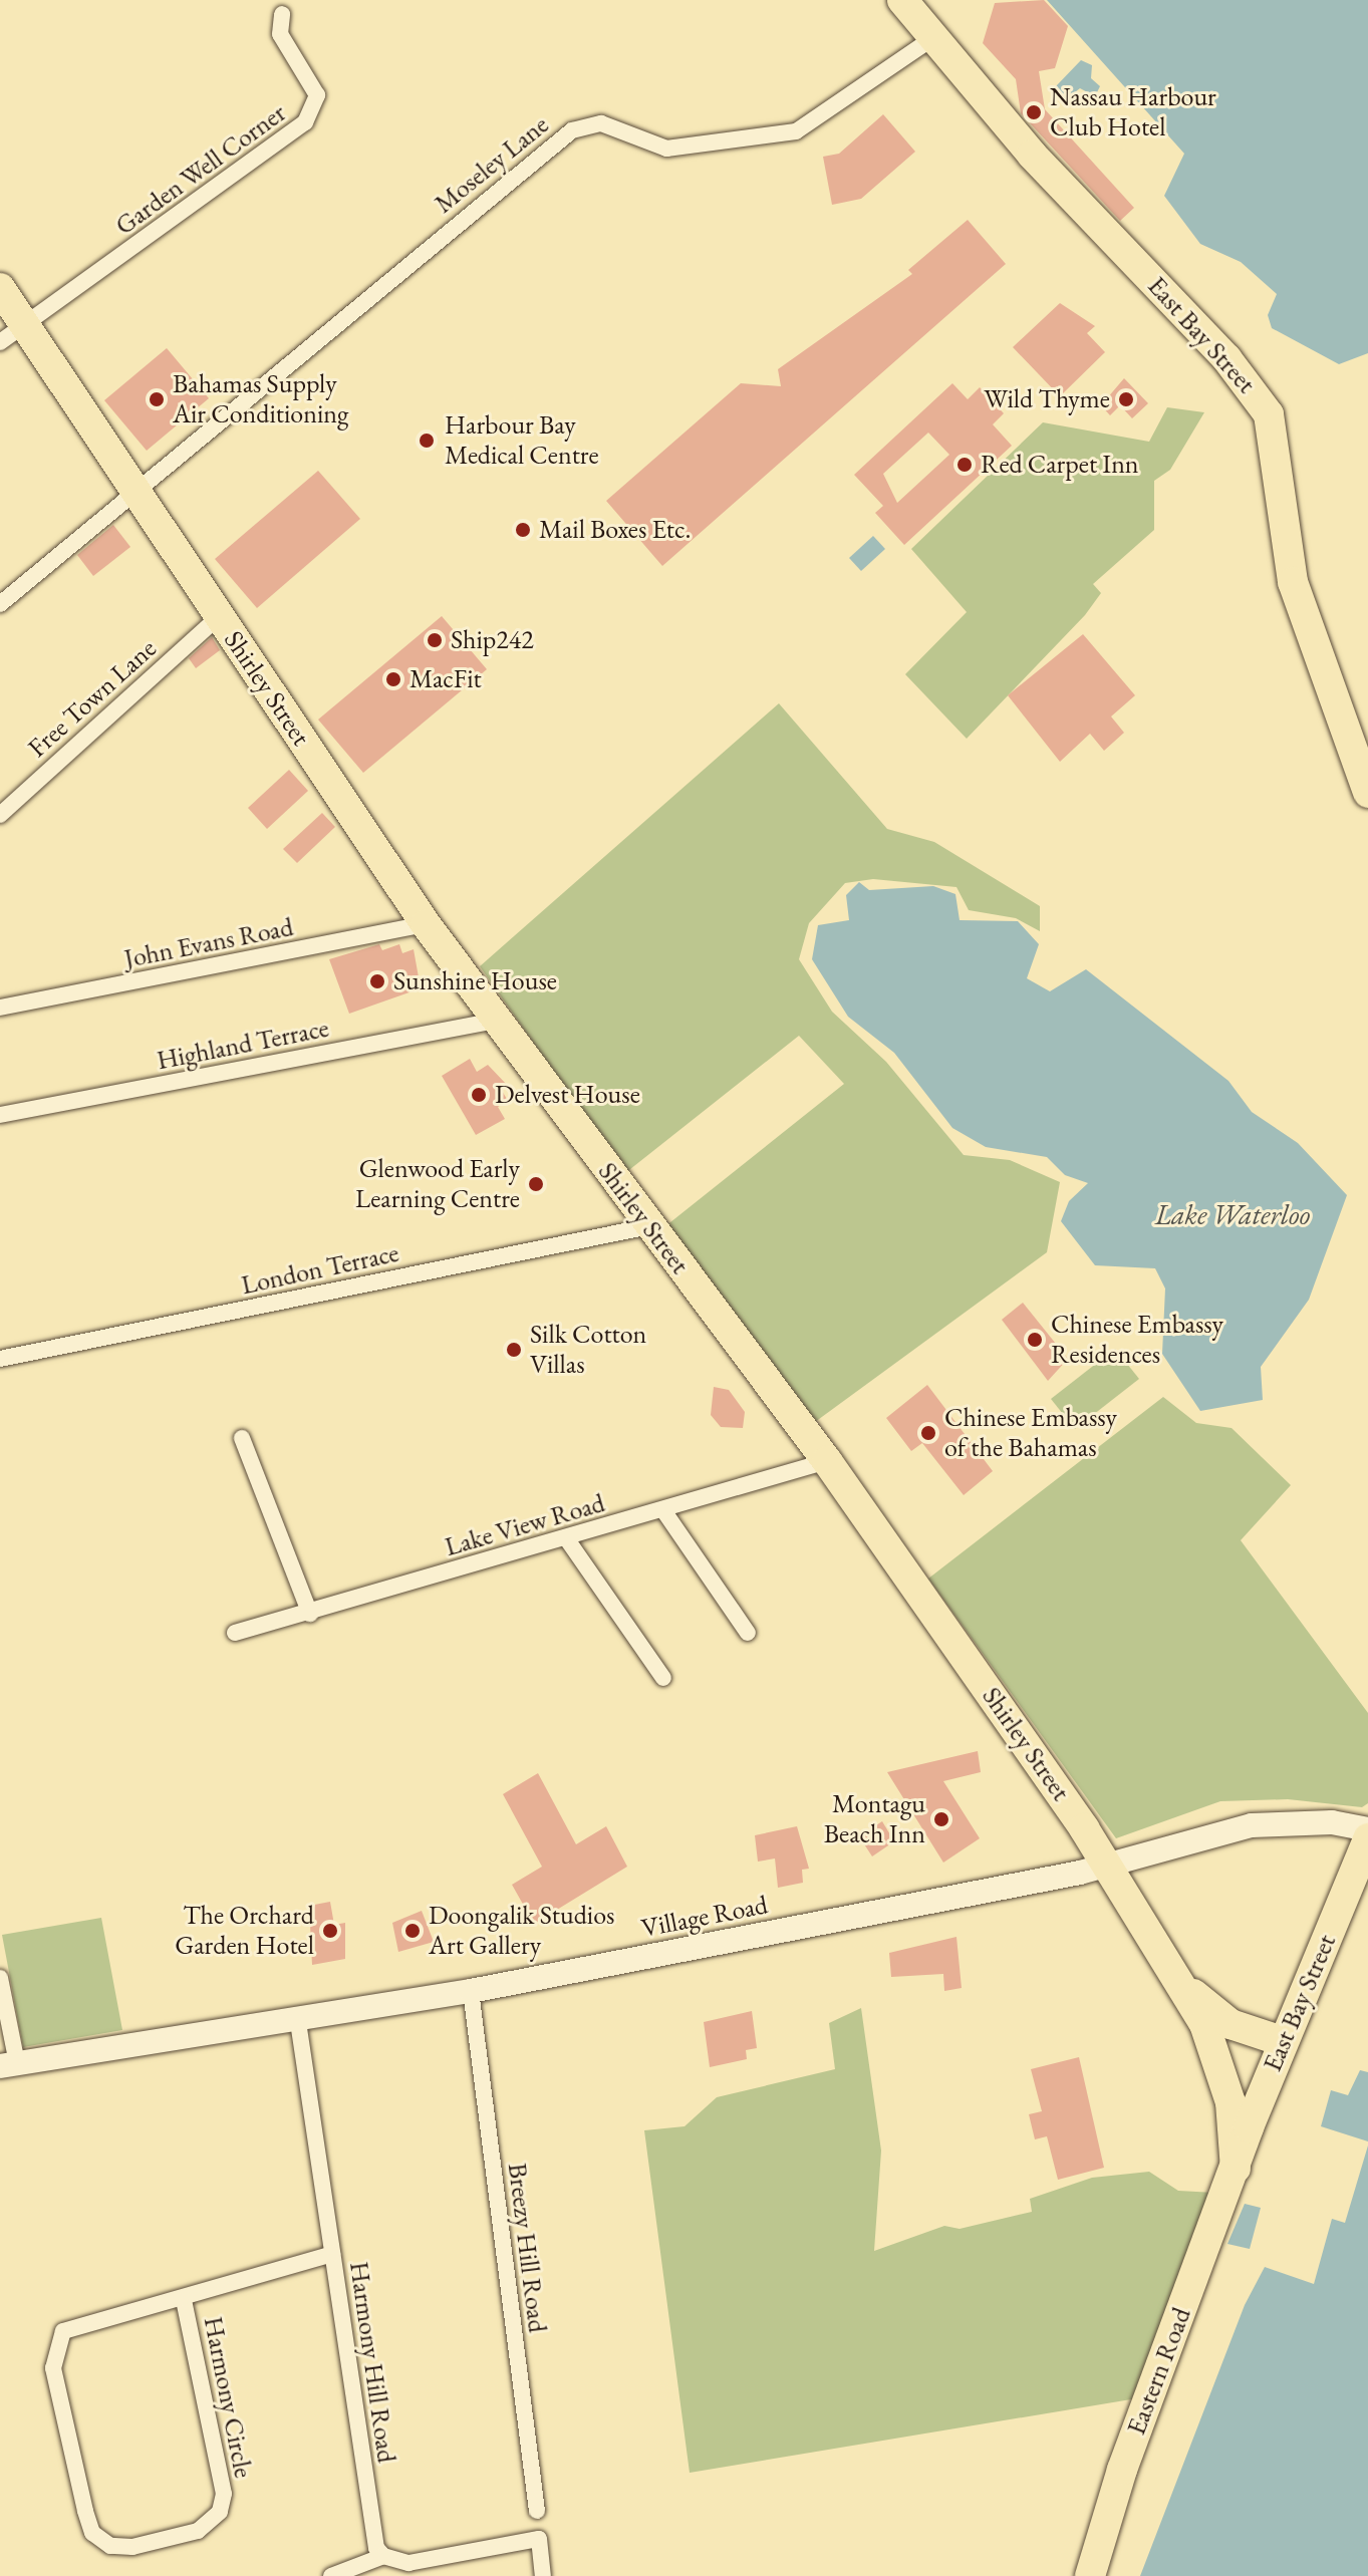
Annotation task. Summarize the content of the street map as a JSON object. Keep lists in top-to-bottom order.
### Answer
{
  "streets": {
    "highway": ["East Bay Street", "Shirley Street", "Eastern Road"],
    "main road": ["Village Road"],
    "street": [
      "Moseley Lane",
      "Garden Well Corner",
      "Free Town Lane",
      "John Evans Road",
      "Highland Terrace",
      "London Terrace",
      "Lake View Road",
      "Breezy Hill Road",
      "Harmony Hill Road",
      "Harmony Circle"
    ]
  },
  "crossings": [
    ["Moseley Lane", "East Bay Street"],
    ["Moseley Lane", "Shirley Street"],
    ["Garden Well Corner", "Shirley Street"],
    ["East Bay Street", "Shirley Street"],
    ["East Bay Street", "Eastern Road"],
    ["Shirley Street", "Free Town Lane"],
    ["Shirley Street", "John Evans Road"],
    ["Shirley Street", "Highland Terrace"],
    ["Shirley Street", "London Terrace"],
    ["Shirley Street", "Lake View Road"],
    ["Shirley Street", "Village Road"],
    ["Shirley Street", "Eastern Road"],
    ["Village Road", "Breezy Hill Road"],
    ["Village Road", "Harmony Hill Road"],
    ["Harmony Hill Road", "Harmony Circle"]
  ],
  "water": ["Lake Waterloo"],
  "places": [
    "Nassau Harbour Club Hotel",
    "Bahamas Supply Air Conditioning",
    "Wild Thyme",
    "Harbour Bay Medical Centre",
    "Red Carpet Inn",
    "Mail Boxes Etc.",
    "Ship242",
    "MacFit",
    "Sunshine House",
    "Delvest House",
    "Glenwood Early Learning Centre",
    "Chinese Embassy Residences",
    "Silk Cotton Villas",
    "Chinese Embassy of the Bahamas",
    "Montagu Beach Inn",
    "The Orchard Garden Hotel",
    "Doongalik Studios Art Gallery"
  ]
}
